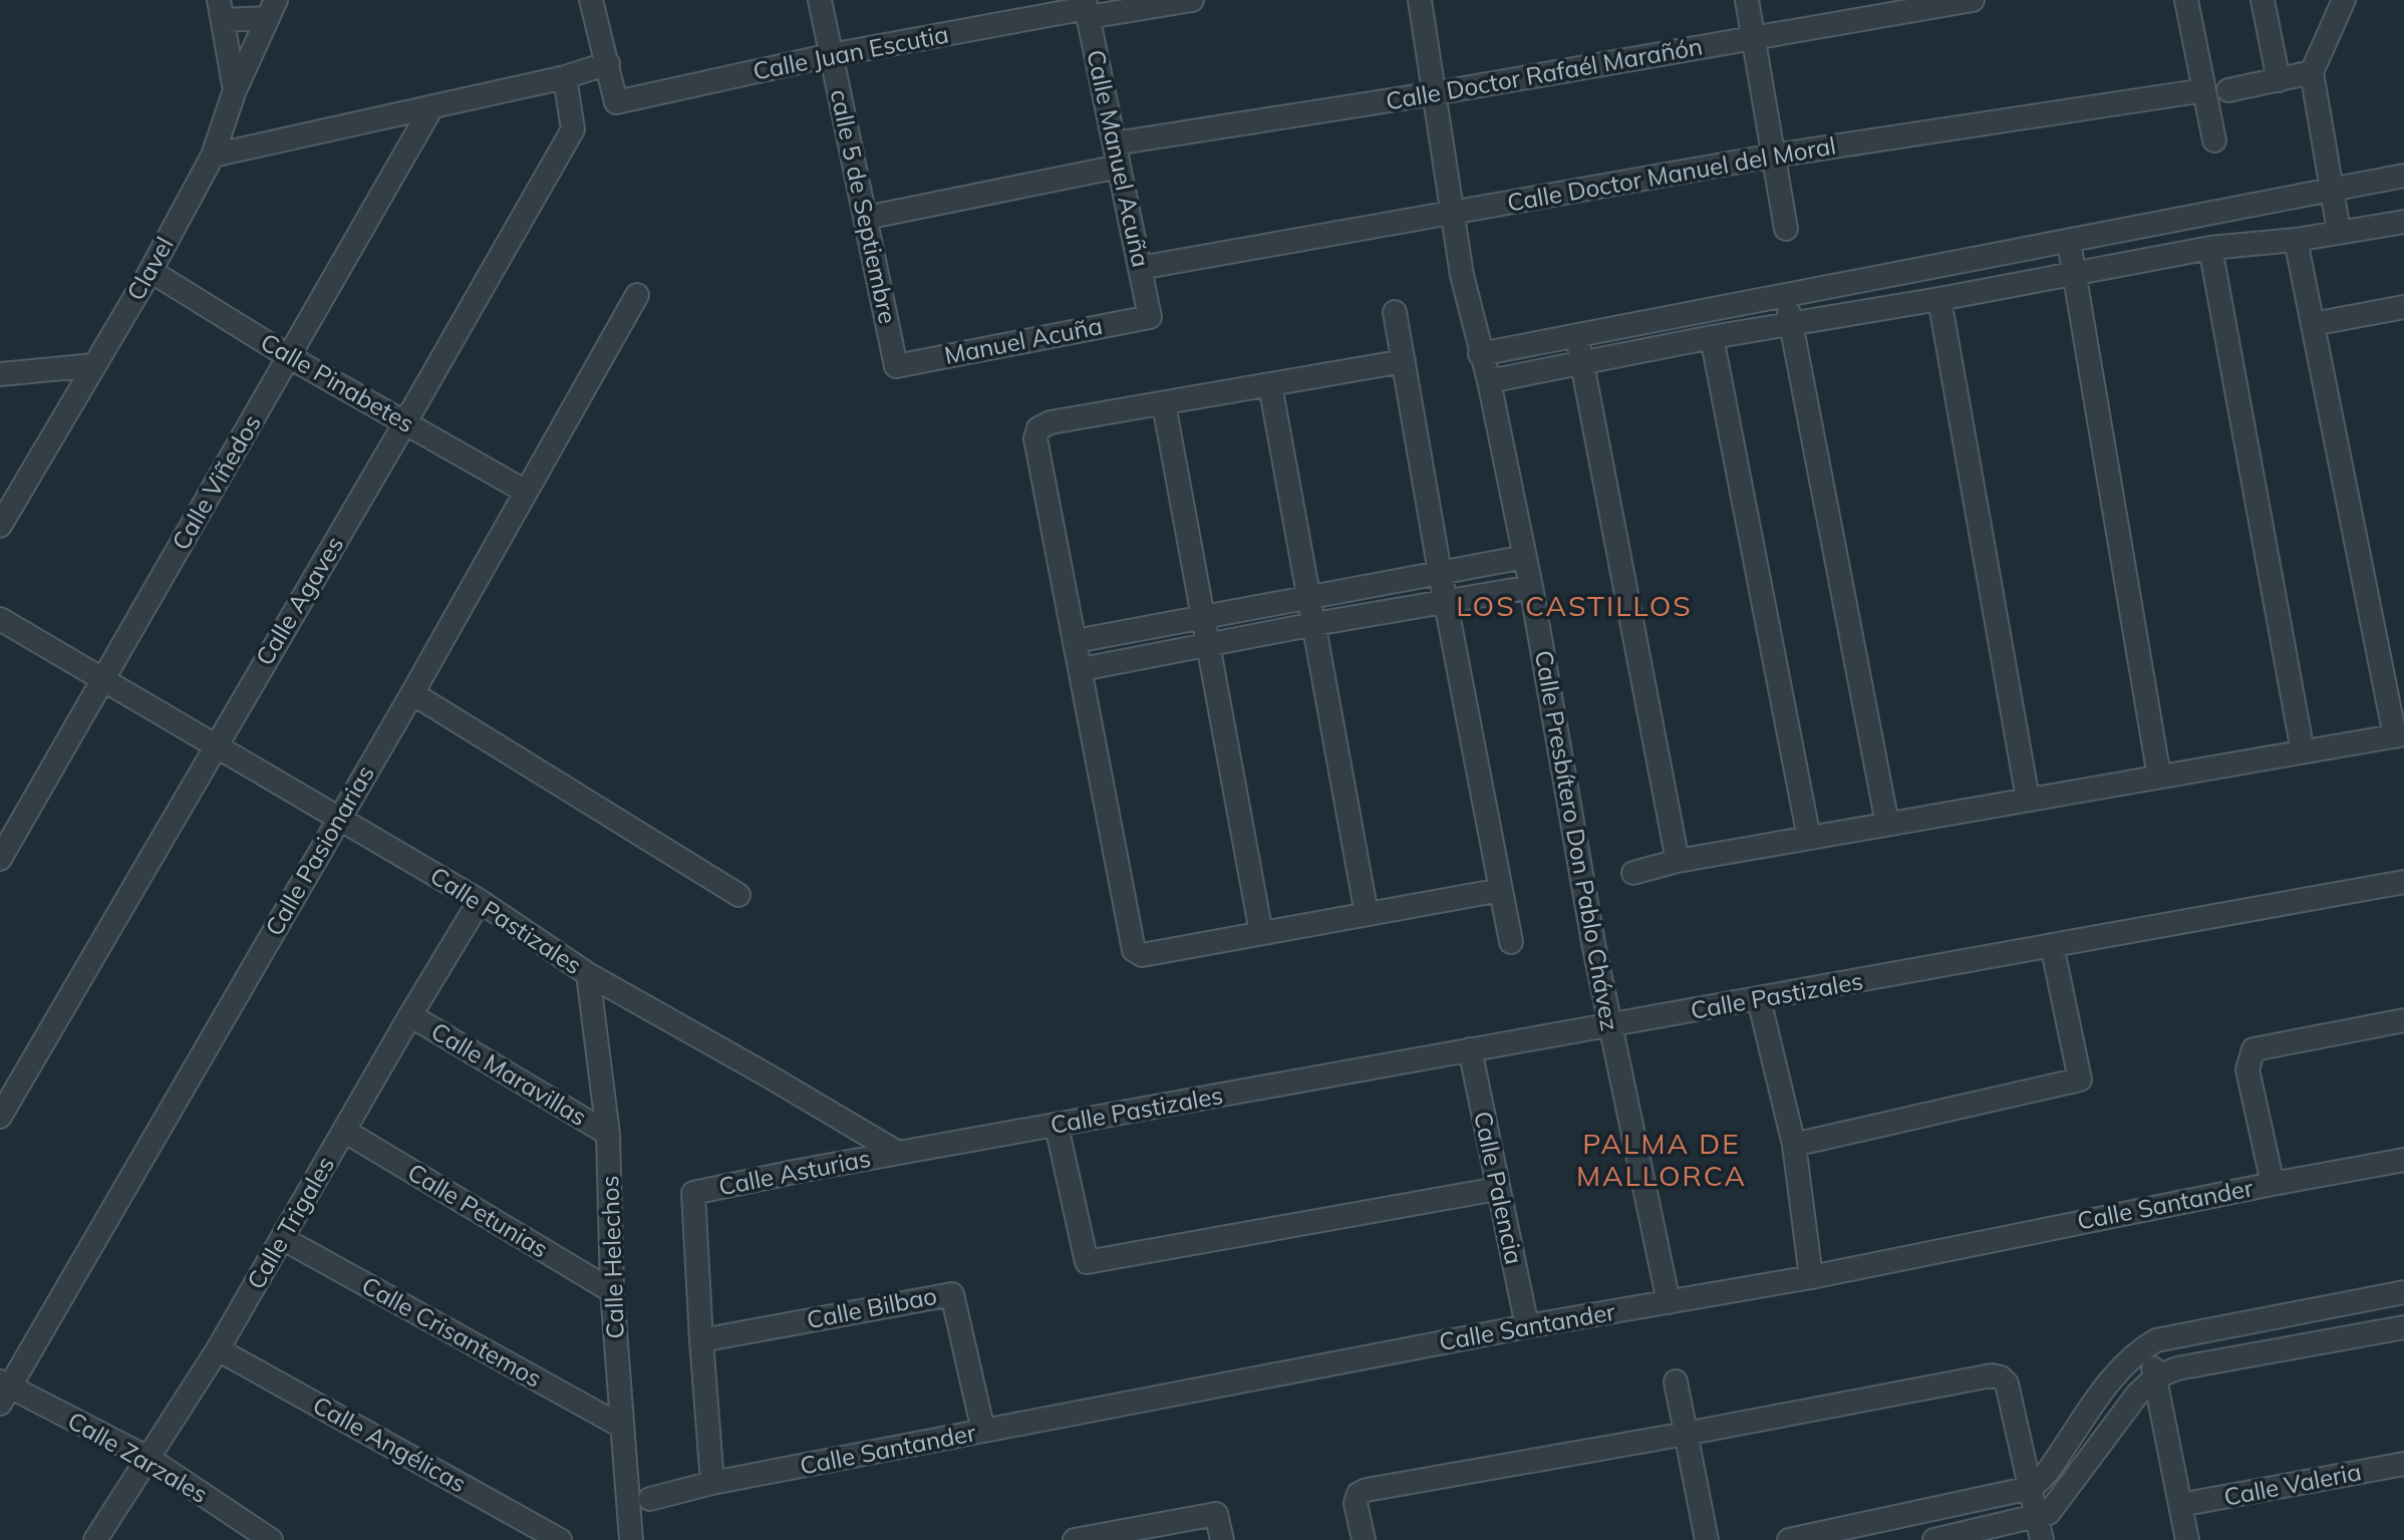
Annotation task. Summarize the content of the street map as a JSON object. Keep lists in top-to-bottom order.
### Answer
{
  "streets": {
    "street": [
      "Calle Juan Escutia",
      "Calle Doctor Rafaél Marañón",
      "Calle Manuel Acuña",
      "Calle Doctor Manuel del Moral",
      "calle 5 de Septiembre",
      "Clavel",
      "Manuel Acuña",
      "Calle Pinabetes",
      "Calle Viñedos",
      "Calle Agaves",
      "Calle Presbítero Don Pablo Chávez",
      "Calle Pasionarias",
      "Calle Pastizales",
      "Calle Maravillas",
      "Calle Asturias",
      "Calle Palencia",
      "Calle Santander",
      "Calle Petunias",
      "Calle Trigales",
      "Calle Helechos",
      "Calle Bilbao",
      "Calle Crisantemos",
      "Calle Angélicas",
      "Calle Zarzales",
      "Calle Valeria"
    ]
  },
  "crossings": [
    ["Calle Juan Escutia", "Calle Manuel Acuña"],
    ["Calle Juan Escutia", "calle 5 de Septiembre"],
    ["Calle Doctor Rafaél Marañón", "Calle Manuel Acuña"],
    ["Calle Doctor Rafaél Marañón", "calle 5 de Septiembre"],
    ["Calle Doctor Rafaél Marañón", "Calle Presbítero Don Pablo Chávez"],
    ["Calle Manuel Acuña", "Calle Doctor Manuel del Moral"],
    ["Calle Manuel Acuña", "Manuel Acuña"],
    ["Calle Doctor Manuel del Moral", "Calle Presbítero Don Pablo Chávez"],
    ["calle 5 de Septiembre", "Manuel Acuña"],
    ["Clavel", "Calle Pinabetes"],
    ["Calle Pinabetes", "Calle Viñedos"],
    ["Calle Pinabetes", "Calle Agaves"],
    ["Calle Pinabetes", "Calle Pasionarias"],
    ["Calle Viñedos", "Calle Pastizales"],
    ["Calle Agaves", "Calle Pastizales"],
    ["Calle Presbítero Don Pablo Chávez", "Calle Pastizales"],
    ["Calle Presbítero Don Pablo Chávez", "Calle Santander"],
    ["Calle Pasionarias", "Calle Pastizales"],
    ["Calle Pasionarias", "Calle Zarzales"],
    ["Calle Pastizales", "Calle Asturias"],
    ["Calle Pastizales", "Calle Palencia"],
    ["Calle Pastizales", "Calle Trigales"],
    ["Calle Pastizales", "Calle Helechos"],
    ["Calle Maravillas", "Calle Trigales"],
    ["Calle Maravillas", "Calle Helechos"],
    ["Calle Asturias", "Calle Bilbao"],
    ["Calle Palencia", "Calle Santander"],
    ["Calle Santander", "Calle Bilbao"],
    ["Calle Petunias", "Calle Trigales"],
    ["Calle Petunias", "Calle Helechos"],
    ["Calle Trigales", "Calle Crisantemos"],
    ["Calle Trigales", "Calle Angélicas"],
    ["Calle Trigales", "Calle Zarzales"],
    ["Calle Helechos", "Calle Crisantemos"]
  ],
  "districts": ["LOS CASTILLOS", "PALMA DE MALLORCA"]
}
